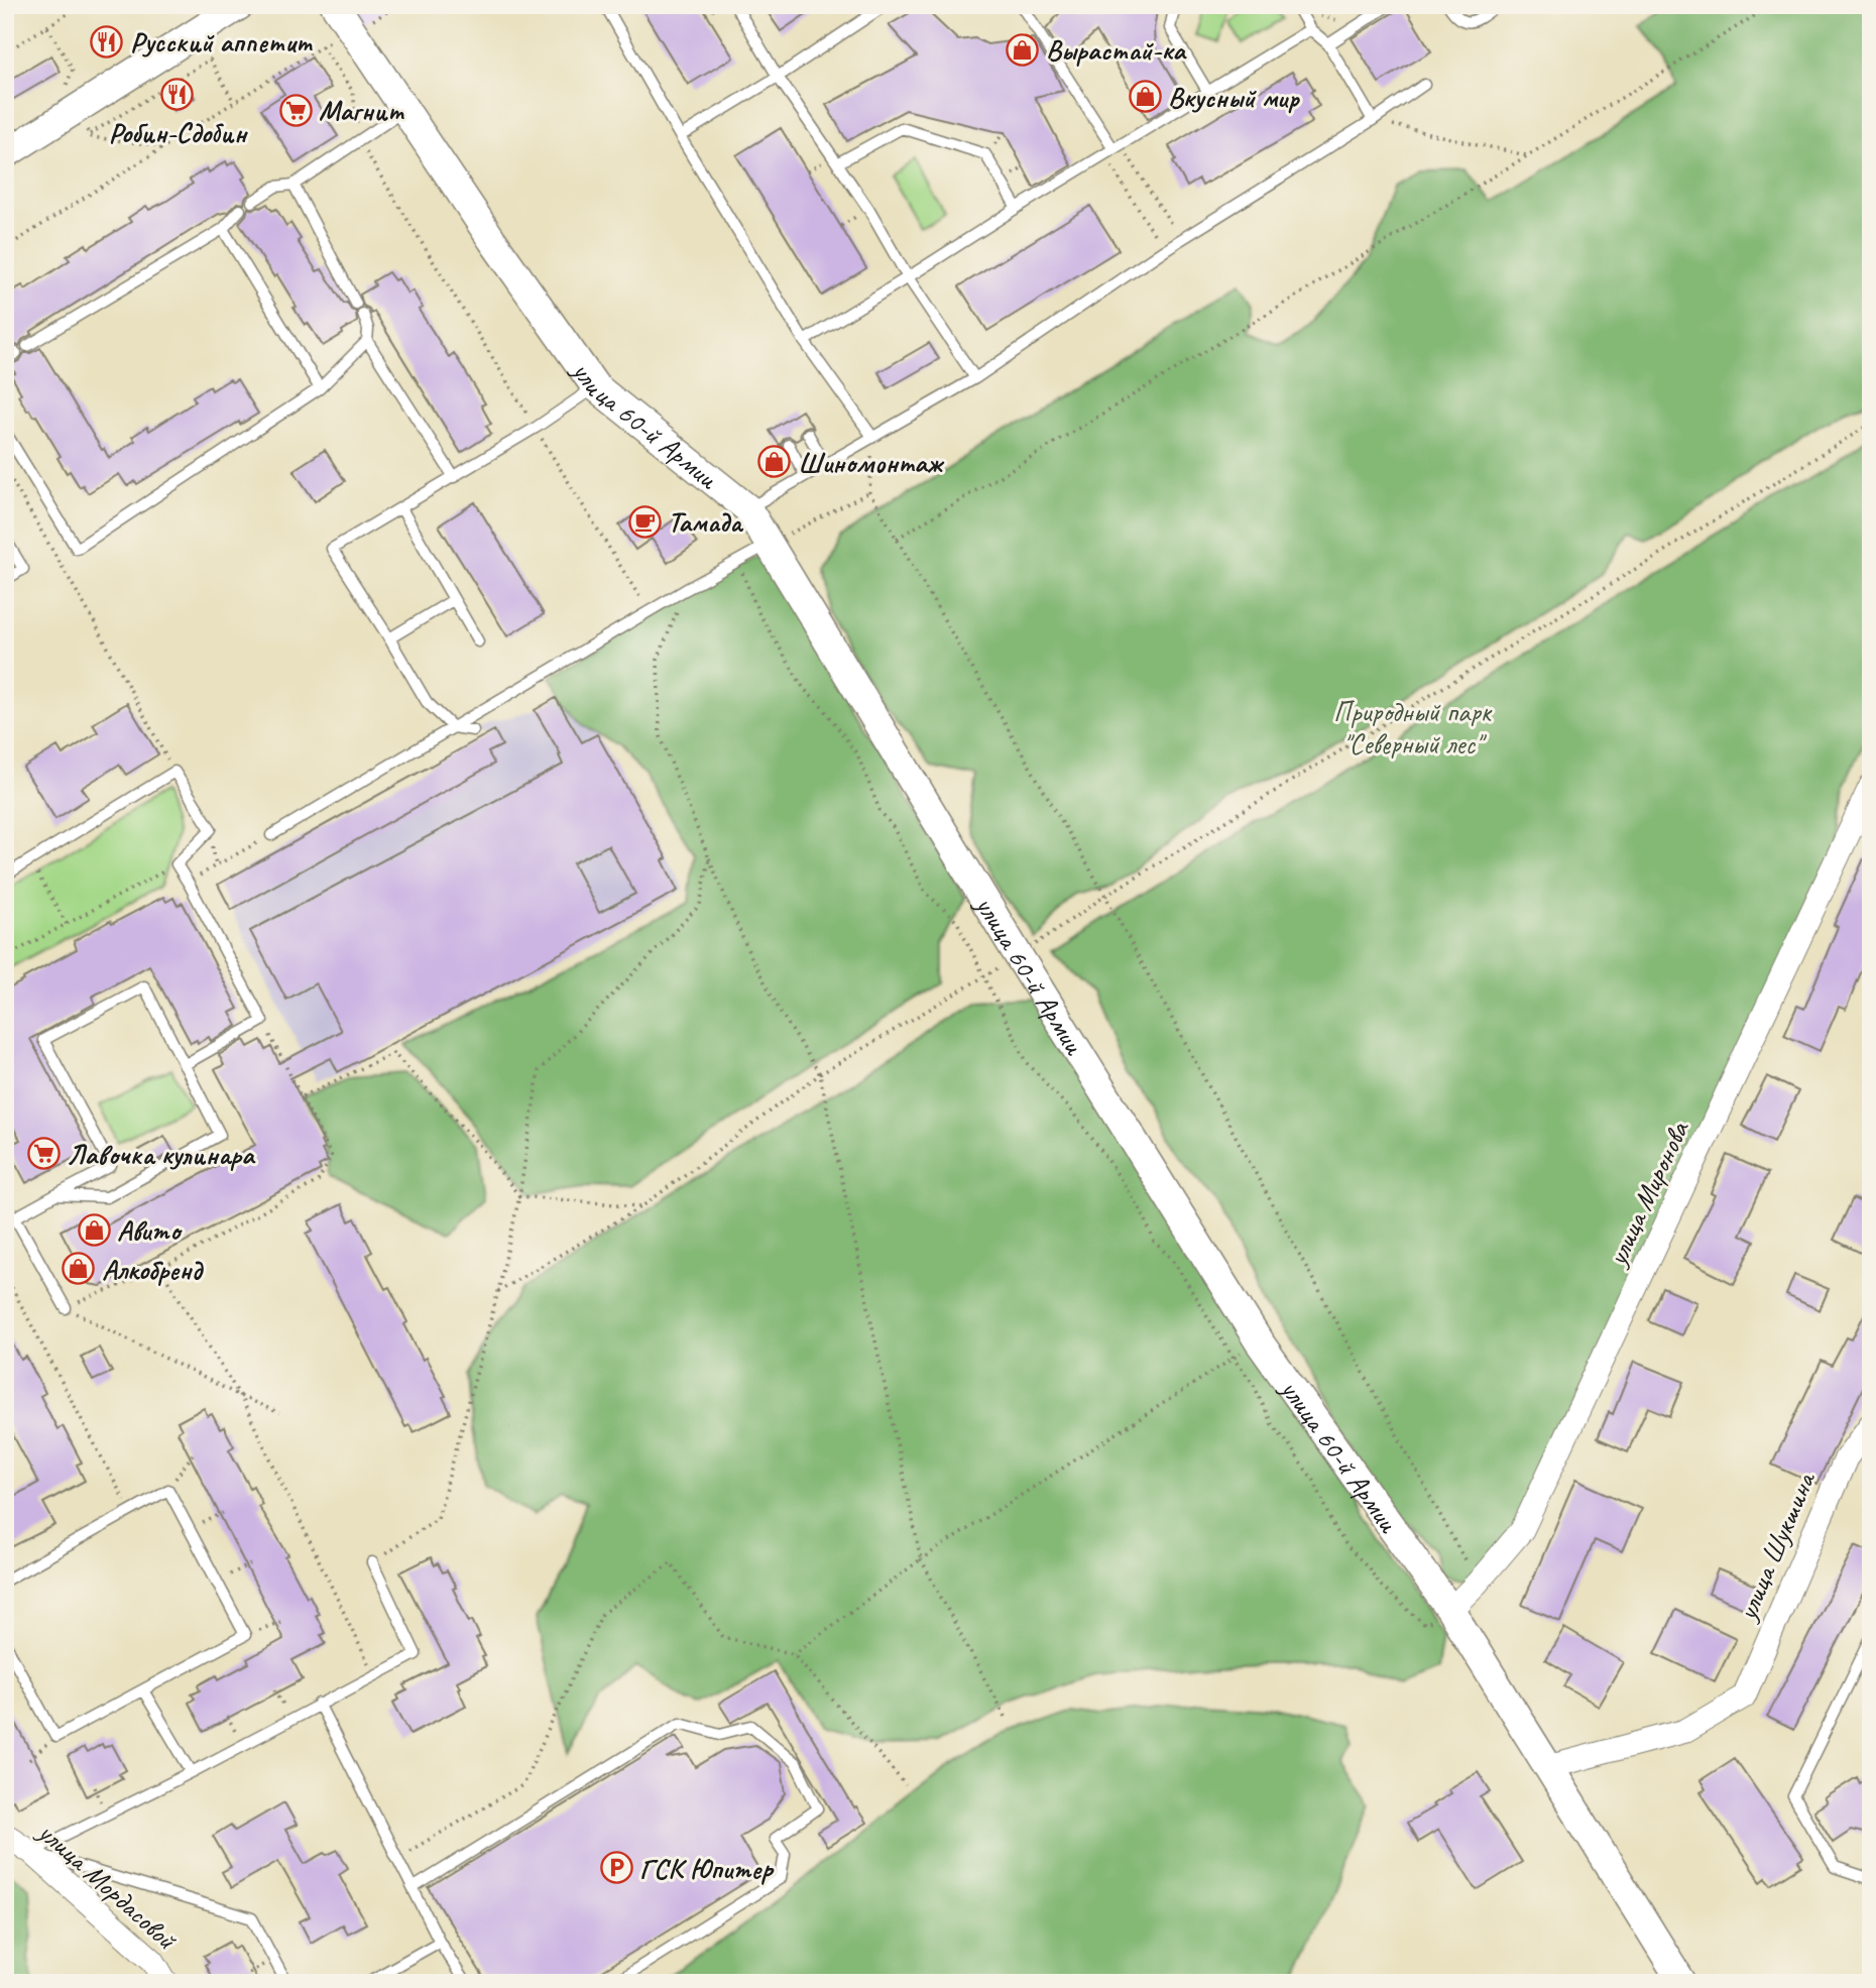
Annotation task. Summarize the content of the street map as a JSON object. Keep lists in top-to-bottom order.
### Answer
{
  "streets": {
    "street": [
      "улица 60-й Армии",
      "улица Миронова",
      "улица Шукшина",
      "улица Мордасовой"
    ]
  },
  "crossings": [
    ["улица 60-й Армии", "улица Миронова"],
    ["улица 60-й Армии", "улица Шукшина"]
  ],
  "parks": ["Природный парк \"Северный лес\""],
  "places": {
    "restaurant": ["Русский аппетит", "Робин-Сдобин"],
    "shop": [
      "Вырастай-ка",
      "Вкусный мир",
      "Шиномонтаж",
      "Авито",
      "Алкобренд"
    ],
    "supermarket": ["Магнит", "Лавочка кулинара"],
    "cafe": ["Тамада"],
    "parking": ["ГСК Юпитер"]
  }
}
